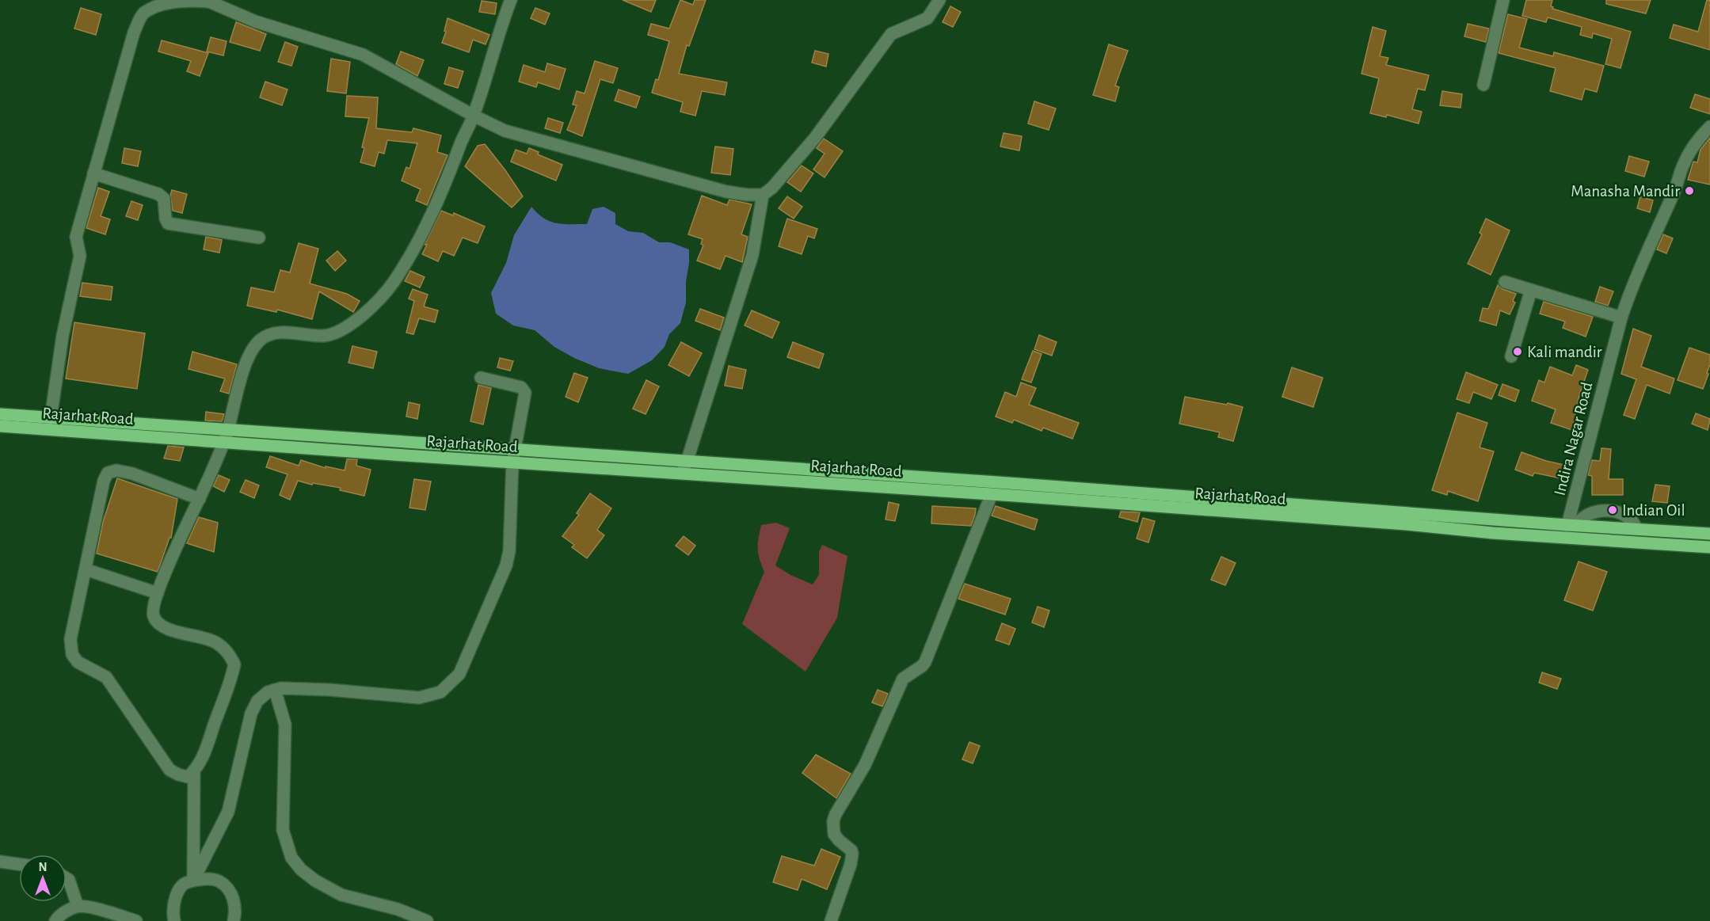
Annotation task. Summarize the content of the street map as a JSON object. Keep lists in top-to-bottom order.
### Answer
{
  "streets": {
    "main road": ["Rajarhat Road"],
    "street": ["Indira Nagar Road"]
  },
  "crossings": [
    ["Rajarhat Road", "Indira Nagar Road"]
  ],
  "places": ["Manasha Mandir", "Kali mandir", "Indian Oil"],
  "north": "top"
}
